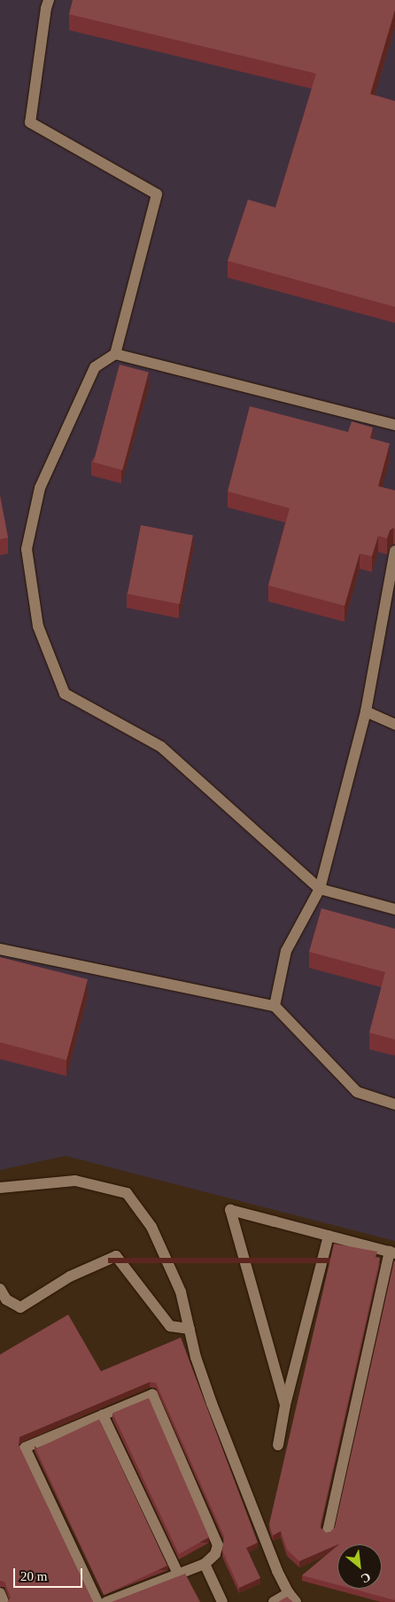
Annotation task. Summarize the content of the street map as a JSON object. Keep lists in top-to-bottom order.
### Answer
{
  "scale_bar": "20 m",
  "north": "bottom right"
}
